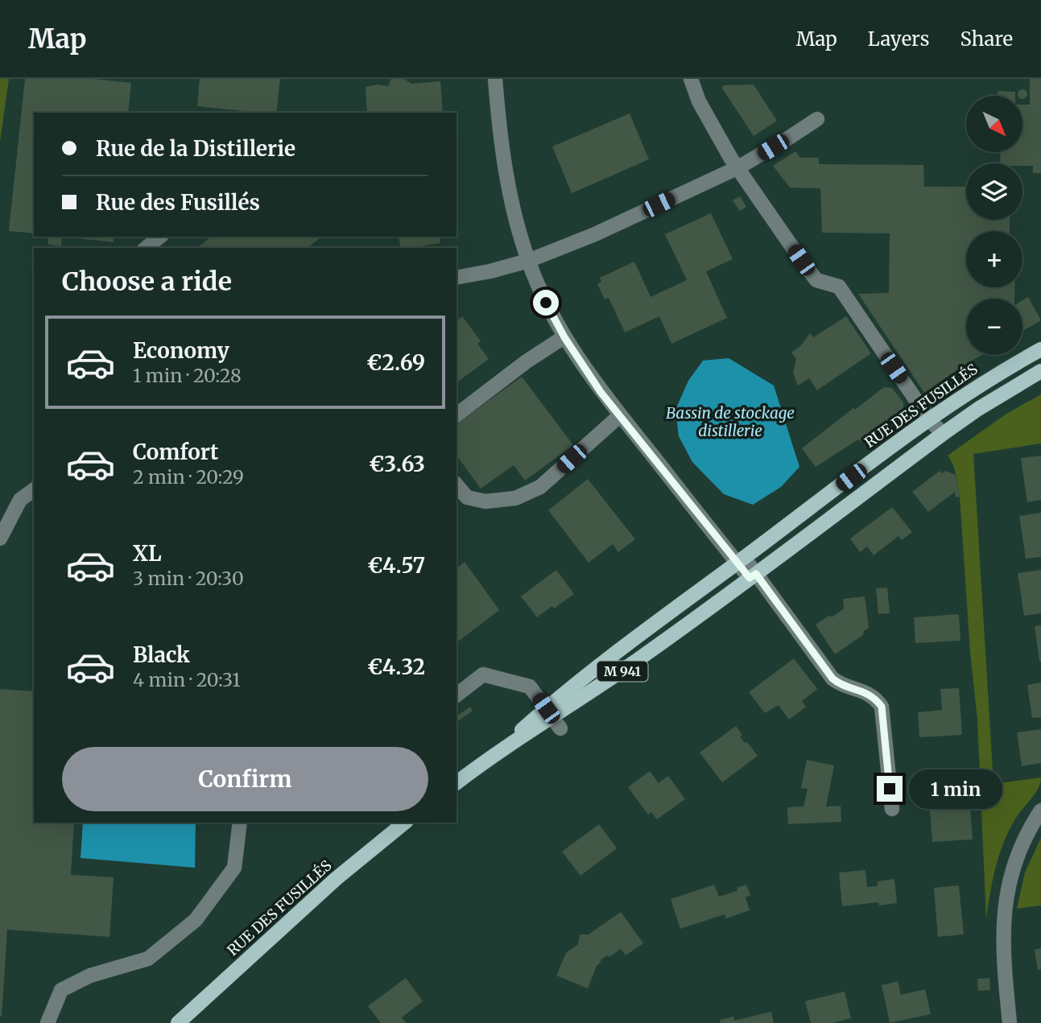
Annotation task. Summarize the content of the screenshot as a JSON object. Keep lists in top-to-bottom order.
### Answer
{
  "streets": {
    "main road": ["RUE DES FUSILLÉS", "M 941"]
  },
  "water": ["Bassin de stockage distillerie"],
  "north": "bottom right",
  "page": {
    "header": "Map",
    "nav": ["Map", "Layers", "Share"],
    "map_buttons": ["+", "−"],
    "banner": ["Rue de la Distillerie", "Rue des Fusillés"],
    "heading": "Choose a ride",
    "list": [
      {
        "name": "Economy",
        "note": "1 min · 20:28",
        "value": "€2.69"
      },
      {
        "name": "Comfort",
        "note": "2 min · 20:29",
        "value": "€3.63"
      },
      {
        "name": "XL",
        "note": "3 min · 20:30",
        "value": "€4.57"
      },
      {
        "name": "Black",
        "note": "4 min · 20:31",
        "value": "€4.32"
      }
    ],
    "buttons": "Confirm",
    "bubble": "1 min"
  }
}
